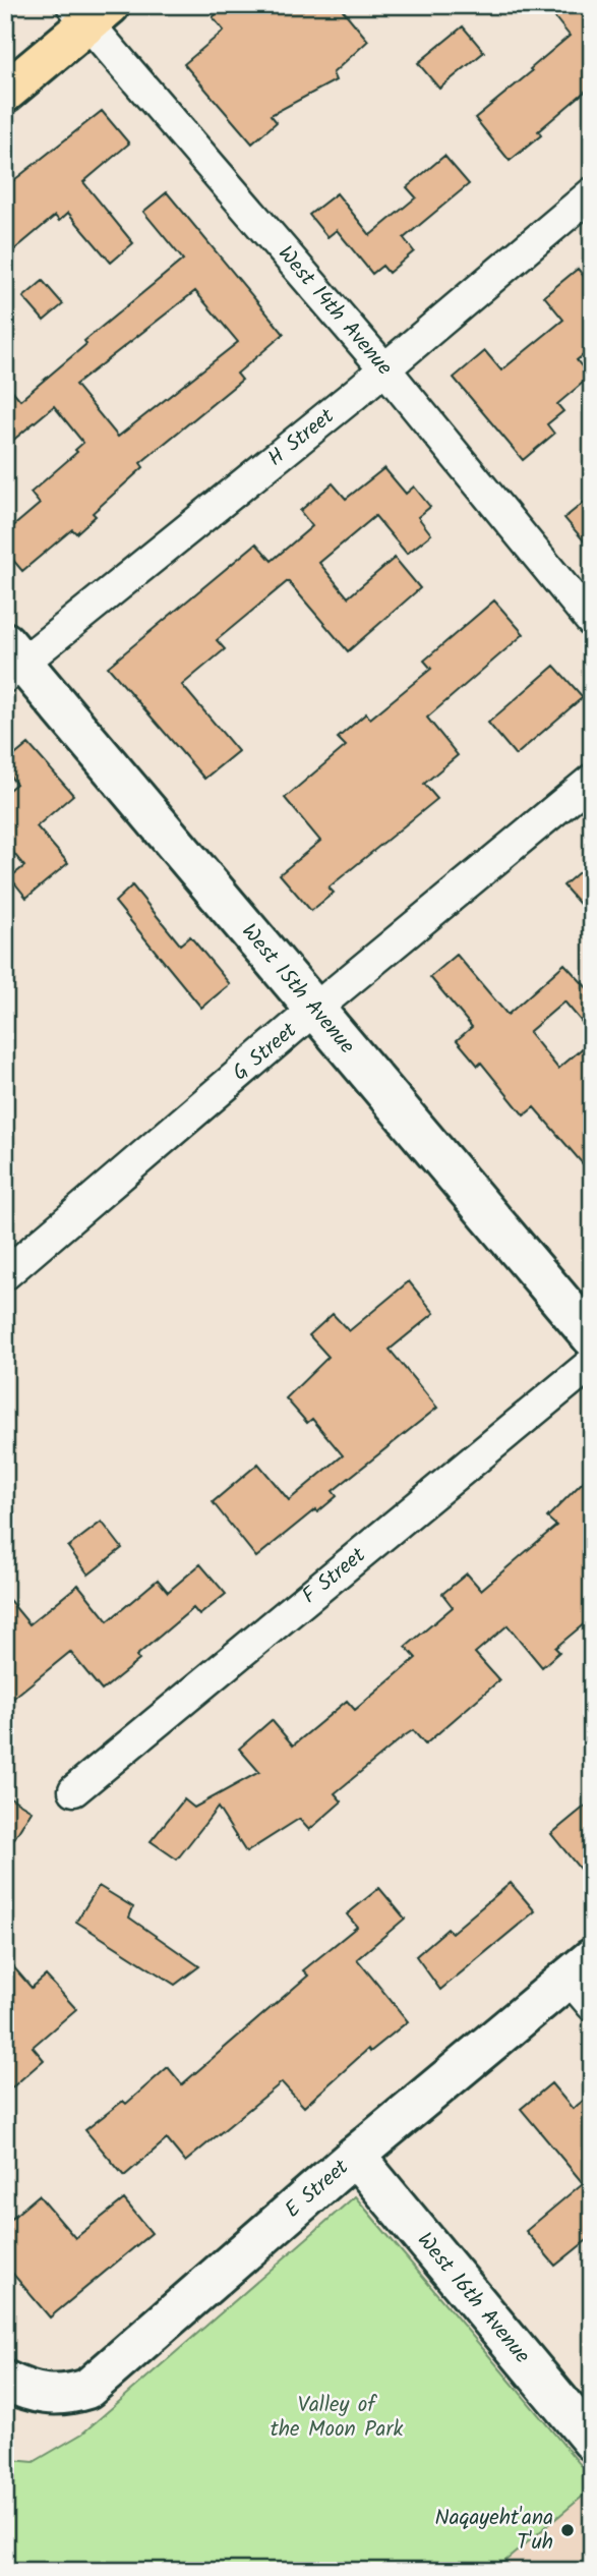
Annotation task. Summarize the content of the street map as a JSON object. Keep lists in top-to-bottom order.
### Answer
{
  "streets": {
    "main road": ["West 15th Avenue", "E Street", "West 16th Avenue"],
    "street": [
      "West 14th Avenue",
      "H Street",
      "G Street",
      "F Street"
    ]
  },
  "crossings": [
    ["West 14th Avenue", "H Street"],
    ["H Street", "West 15th Avenue"],
    ["West 15th Avenue", "G Street"],
    ["E Street", "West 16th Avenue"]
  ],
  "parks": ["Valley of the Moon Park"],
  "places": ["Naqayeht'ana T'uh"]
}
